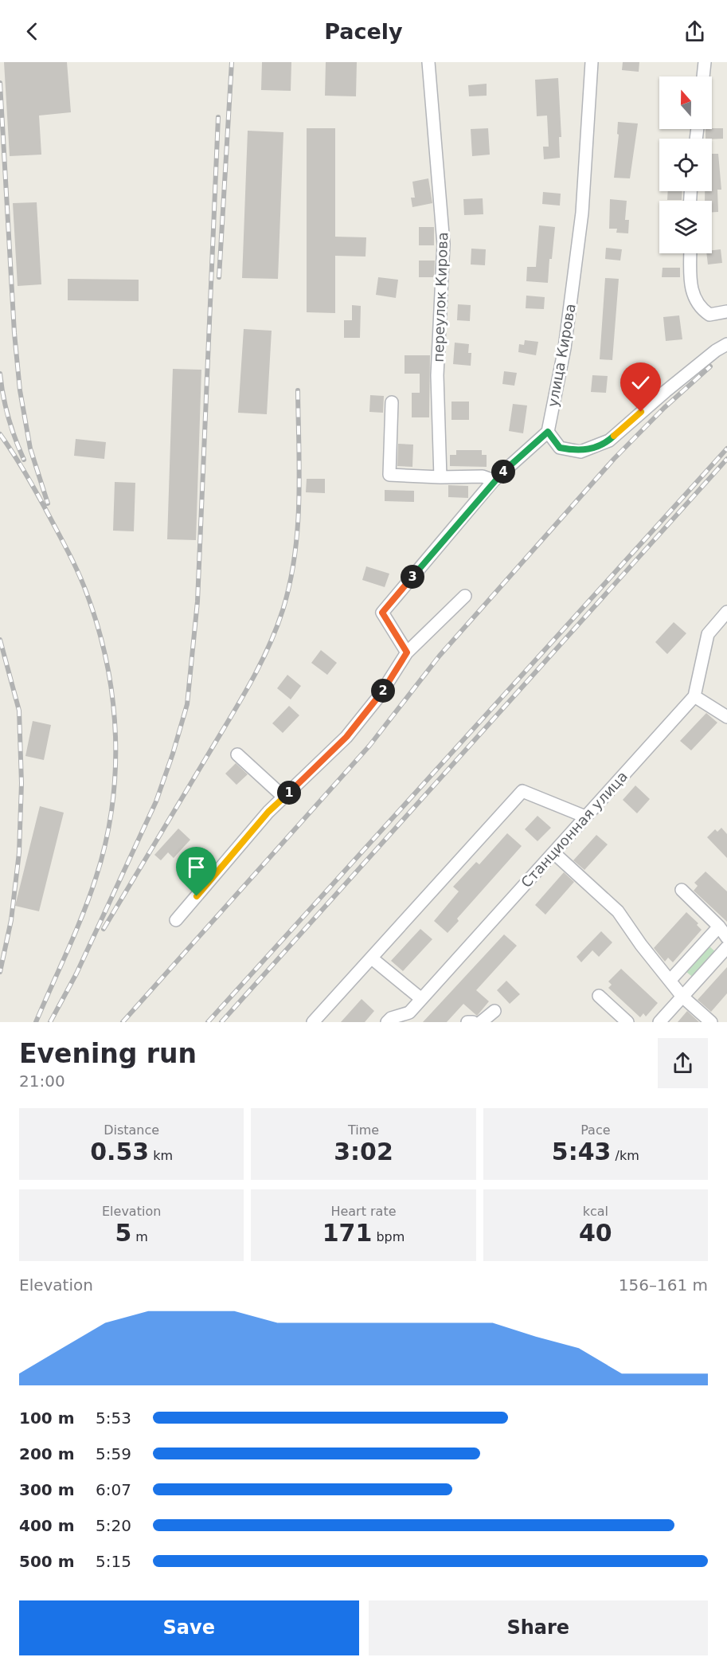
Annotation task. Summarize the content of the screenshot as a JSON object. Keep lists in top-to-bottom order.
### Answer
{
  "streets": {
    "street": ["переулок Кирова", "улица Кирова", "Станционная улица"]
  },
  "north": "top",
  "page": {
    "header": "Pacely",
    "pins": [
      "4",
      "3",
      "2",
      "1"
    ],
    "heading": ["Evening run", "21:00"],
    "stats": [
      ["Distance", "0.53 km"],
      ["Time", "3:02"],
      ["Pace", "5:43 /km"],
      ["Elevation", "5 m"],
      ["Heart rate", "171 bpm"],
      ["kcal", "40"]
    ],
    "chart": ["Elevation", "156–161 m"],
    "list": [
      {
        "name": "100 m",
        "note": "5:53"
      },
      {
        "name": "200 m",
        "note": "5:59"
      },
      {
        "name": "300 m",
        "note": "6:07"
      },
      {
        "name": "400 m",
        "note": "5:20"
      },
      {
        "name": "500 m",
        "note": "5:15"
      }
    ],
    "buttons": ["Save", "Share"]
  }
}
